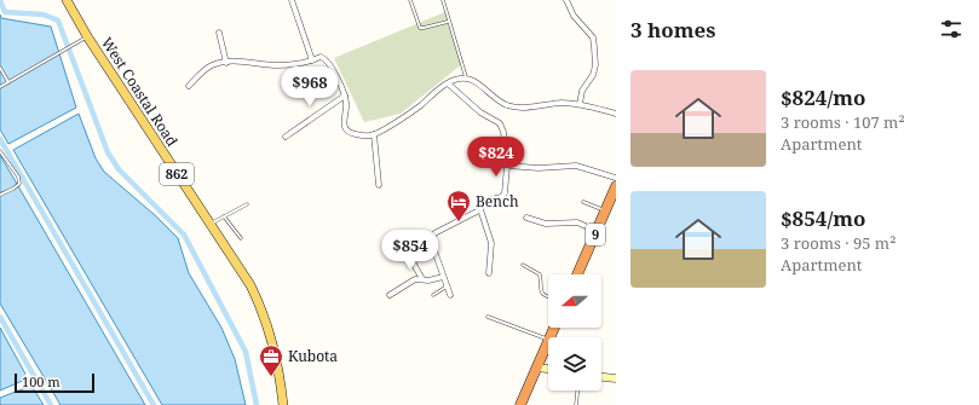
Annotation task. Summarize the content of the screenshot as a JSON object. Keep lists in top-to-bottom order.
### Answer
{
  "streets": {
    "highway": ["9"],
    "main road": ["West Coastal Road", "862"]
  },
  "places": {
    "hotel": ["Bench"],
    "office": ["Kubota"]
  },
  "scale_bar": "100 m",
  "north": "left",
  "page": {
    "heading": "3 homes",
    "list": [
      {
        "name": "$824/mo",
        "note": "3 rooms · 107 m² · Apartment"
      },
      {
        "name": "$854/mo",
        "note": "3 rooms · 95 m² · Apartment"
      }
    ],
    "price": ["$968", "$824", "$854"],
    "scale": "100 m"
  }
}
